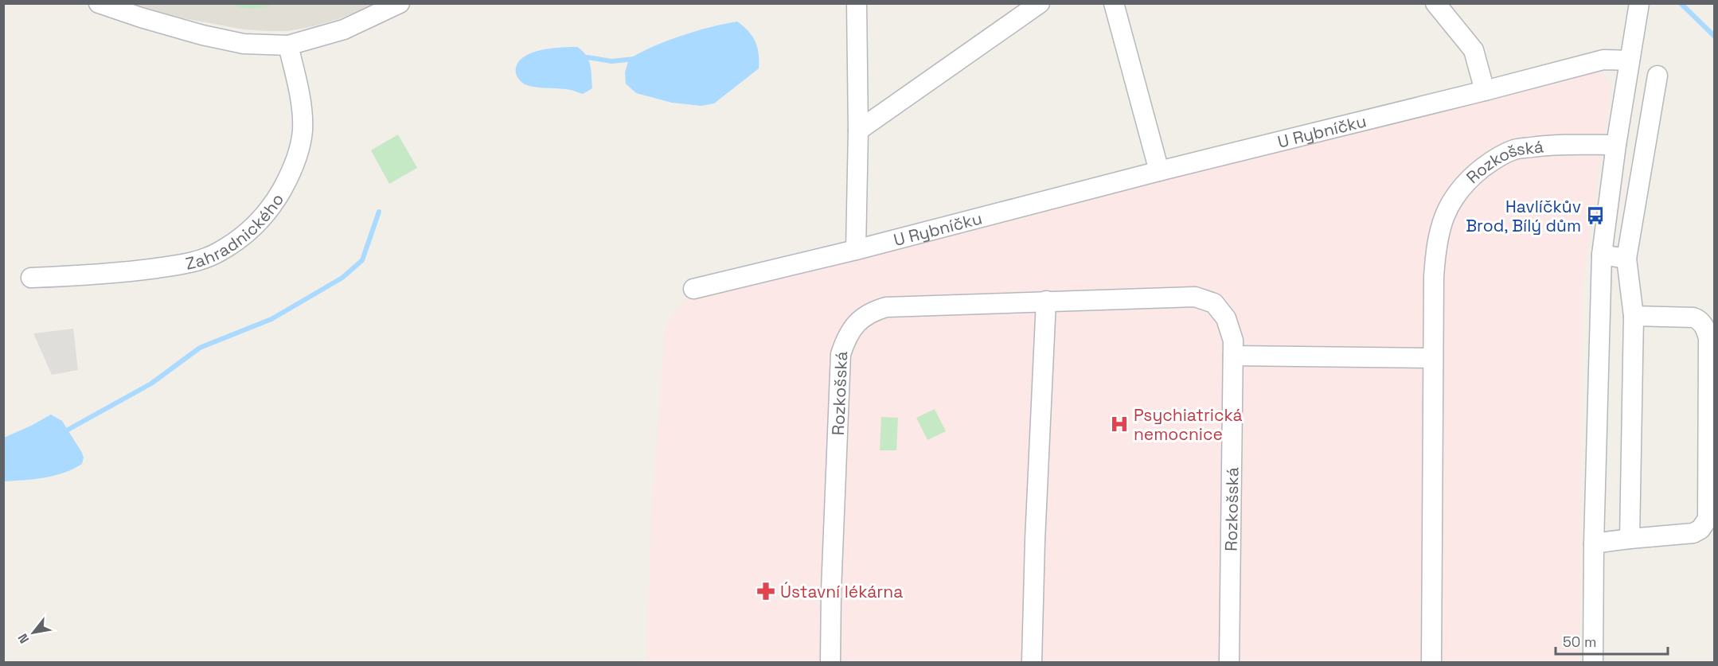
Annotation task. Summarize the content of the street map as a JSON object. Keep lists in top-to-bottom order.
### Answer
{
  "streets": {
    "street": ["U Rybníčku", "Rozkošská", "Zahradnického"]
  },
  "places": {
    "bus stop": ["Havlíčkův Brod, Bílý dům"],
    "hospital": ["Psychiatrická nemocnice"],
    "pharmacy": ["Ústavní lékárna"]
  },
  "scale_bar": "50 m",
  "north": "bottom left"
}
